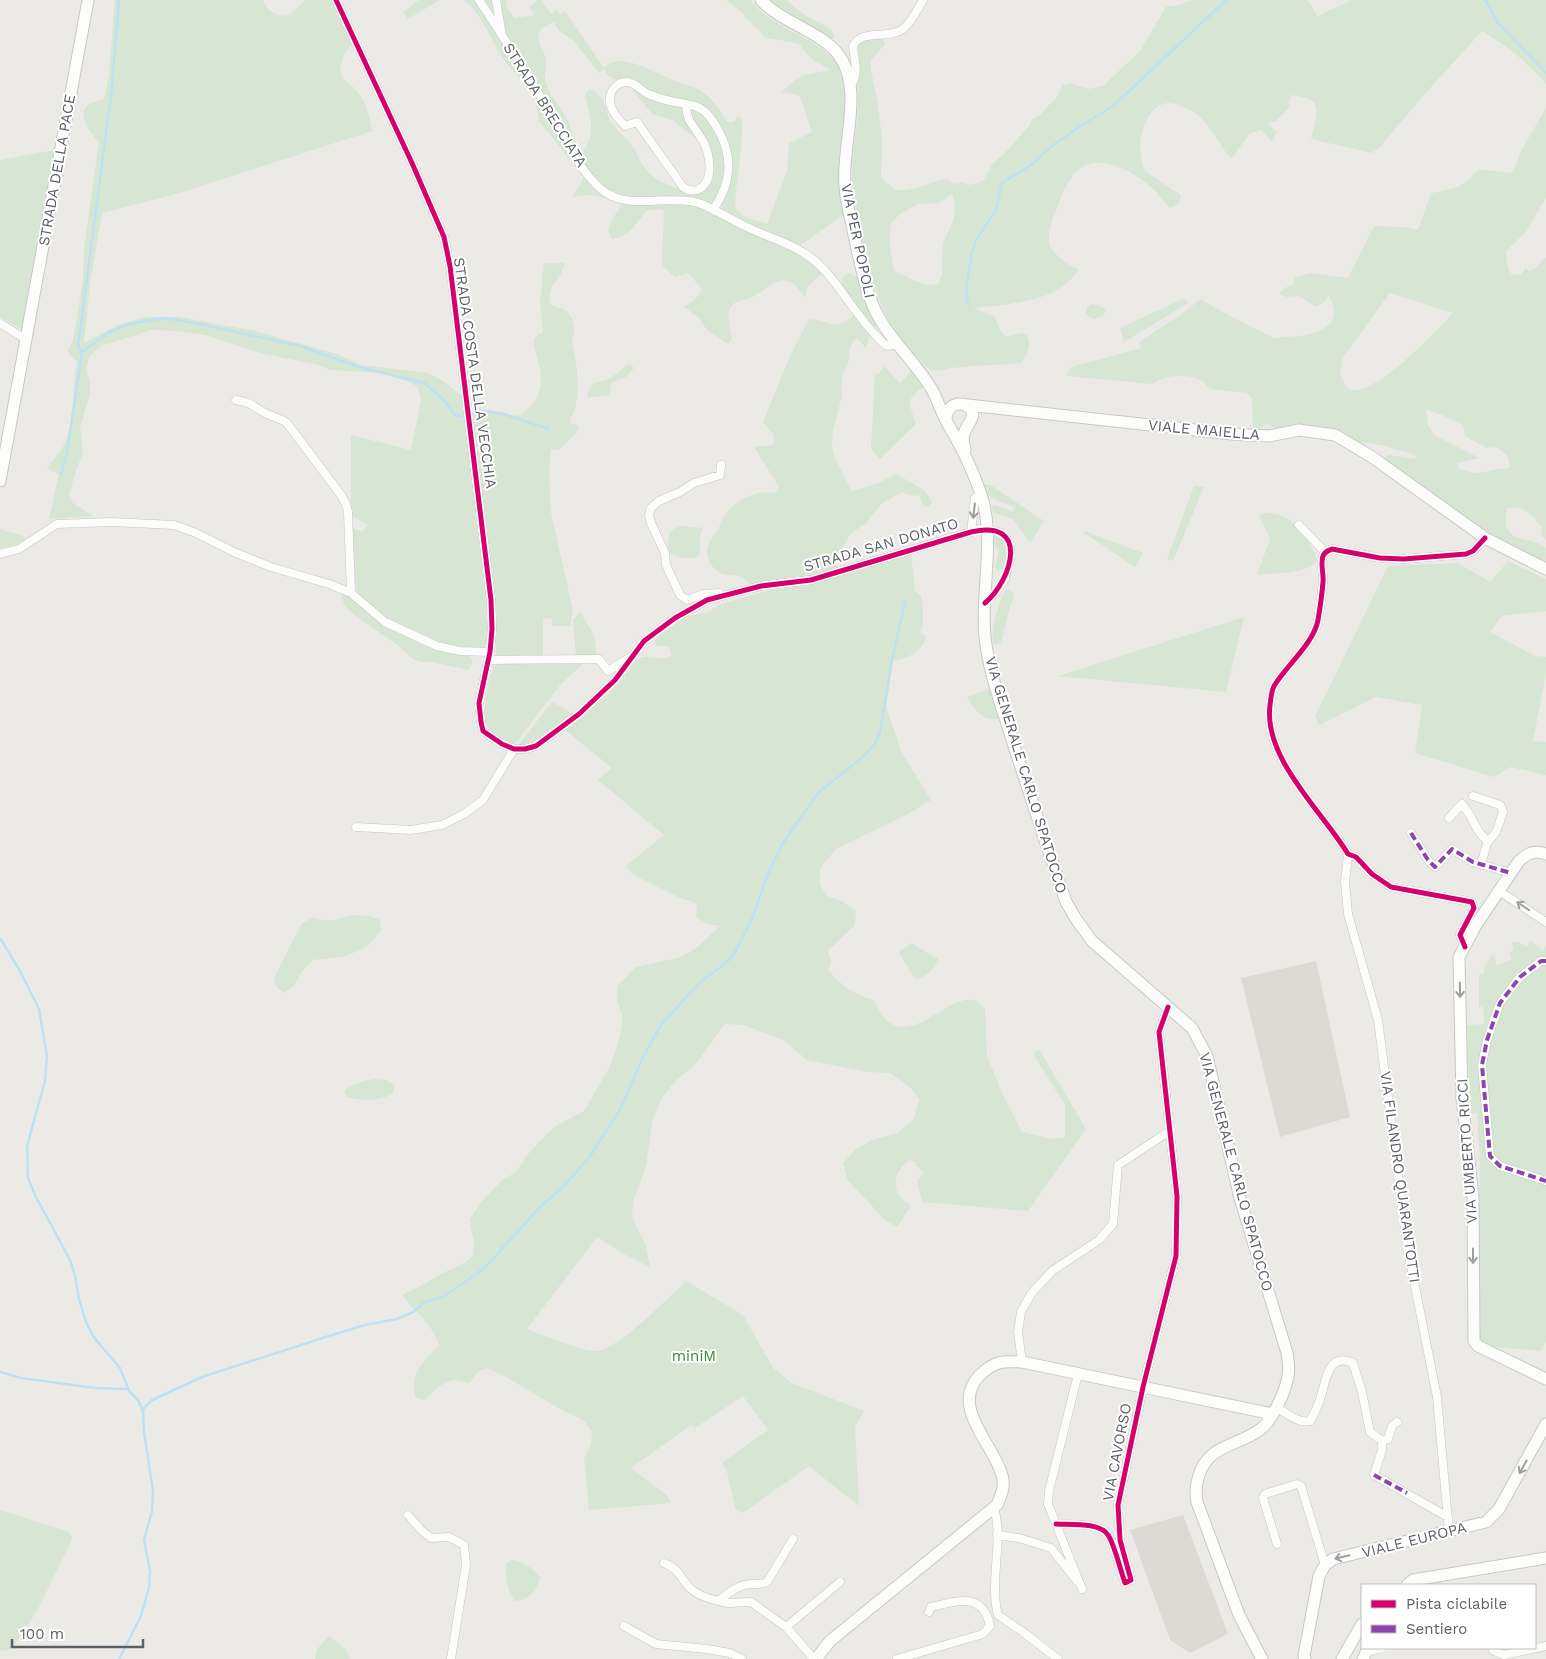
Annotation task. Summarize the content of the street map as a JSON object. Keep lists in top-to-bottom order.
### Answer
{
  "streets": {
    "main road": [
      "STRADA DELLA PACE",
      "VIA PER POPOLI",
      "VIALE MAIELLA",
      "VIA GENERALE CARLO SPATOCCO",
      "VIA UMBERTO RICCI",
      "VIALE EUROPA"
    ],
    "street": [
      "STRADA BRECCIATA",
      "STRADA COSTA DELLA VECCHIA",
      "STRADA SAN DONATO",
      "VIA FILANDRO QUARANTOTTI",
      "VIA CAVORSO"
    ]
  },
  "crossings": [
    ["STRADA BRECCIATA", "VIA PER POPOLI"],
    ["VIA PER POPOLI", "VIALE MAIELLA"],
    ["VIA PER POPOLI", "VIA GENERALE CARLO SPATOCCO"],
    ["STRADA COSTA DELLA VECCHIA", "STRADA SAN DONATO"],
    ["VIALE MAIELLA", "VIA GENERALE CARLO SPATOCCO"],
    ["STRADA SAN DONATO", "VIA GENERALE CARLO SPATOCCO"],
    ["VIA GENERALE CARLO SPATOCCO", "VIA CAVORSO"],
    ["VIA FILANDRO QUARANTOTTI", "VIALE EUROPA"]
  ],
  "one_way": ["VIA UMBERTO RICCI"],
  "parks": ["miniM"],
  "legend": ["Pista ciclabile", "Sentiero"],
  "scale_bar": "100 m"
}
